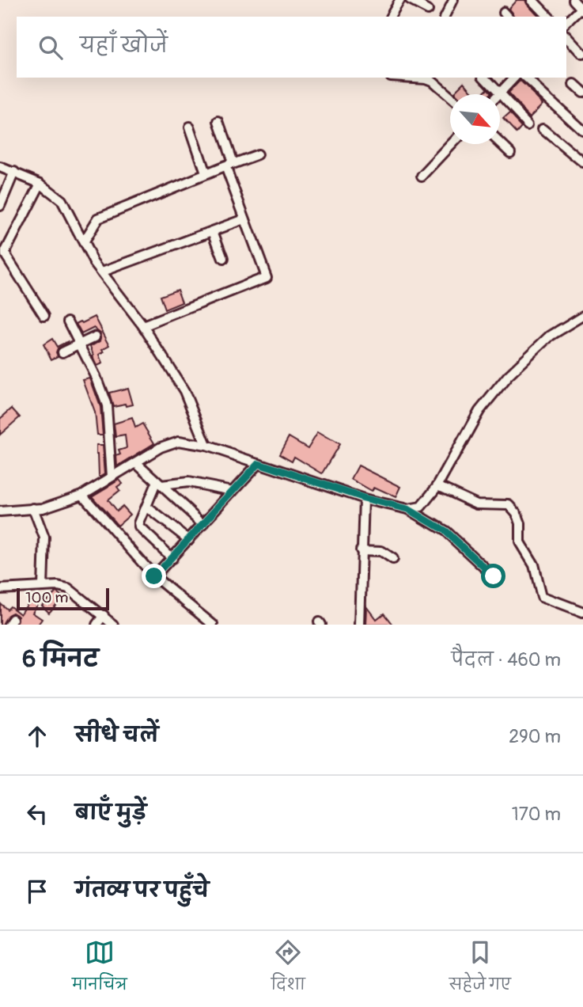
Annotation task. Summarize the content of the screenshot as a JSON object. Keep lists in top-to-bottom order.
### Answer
{
  "scale_bar": "100 m",
  "north": "bottom right",
  "page": {
    "search": "यहाँ खोजें",
    "scale": "100 m",
    "heading": ["6 मिनट", "पैदल · 460 m"],
    "list": [
      ["सीधे चलें", "290 m"],
      ["बाएँ मुड़ें", "170 m"],
      "गंतव्य पर पहुँचे"
    ],
    "nav": ["मानचित्र", "दिशा", "सहेजे गए"]
  }
}
